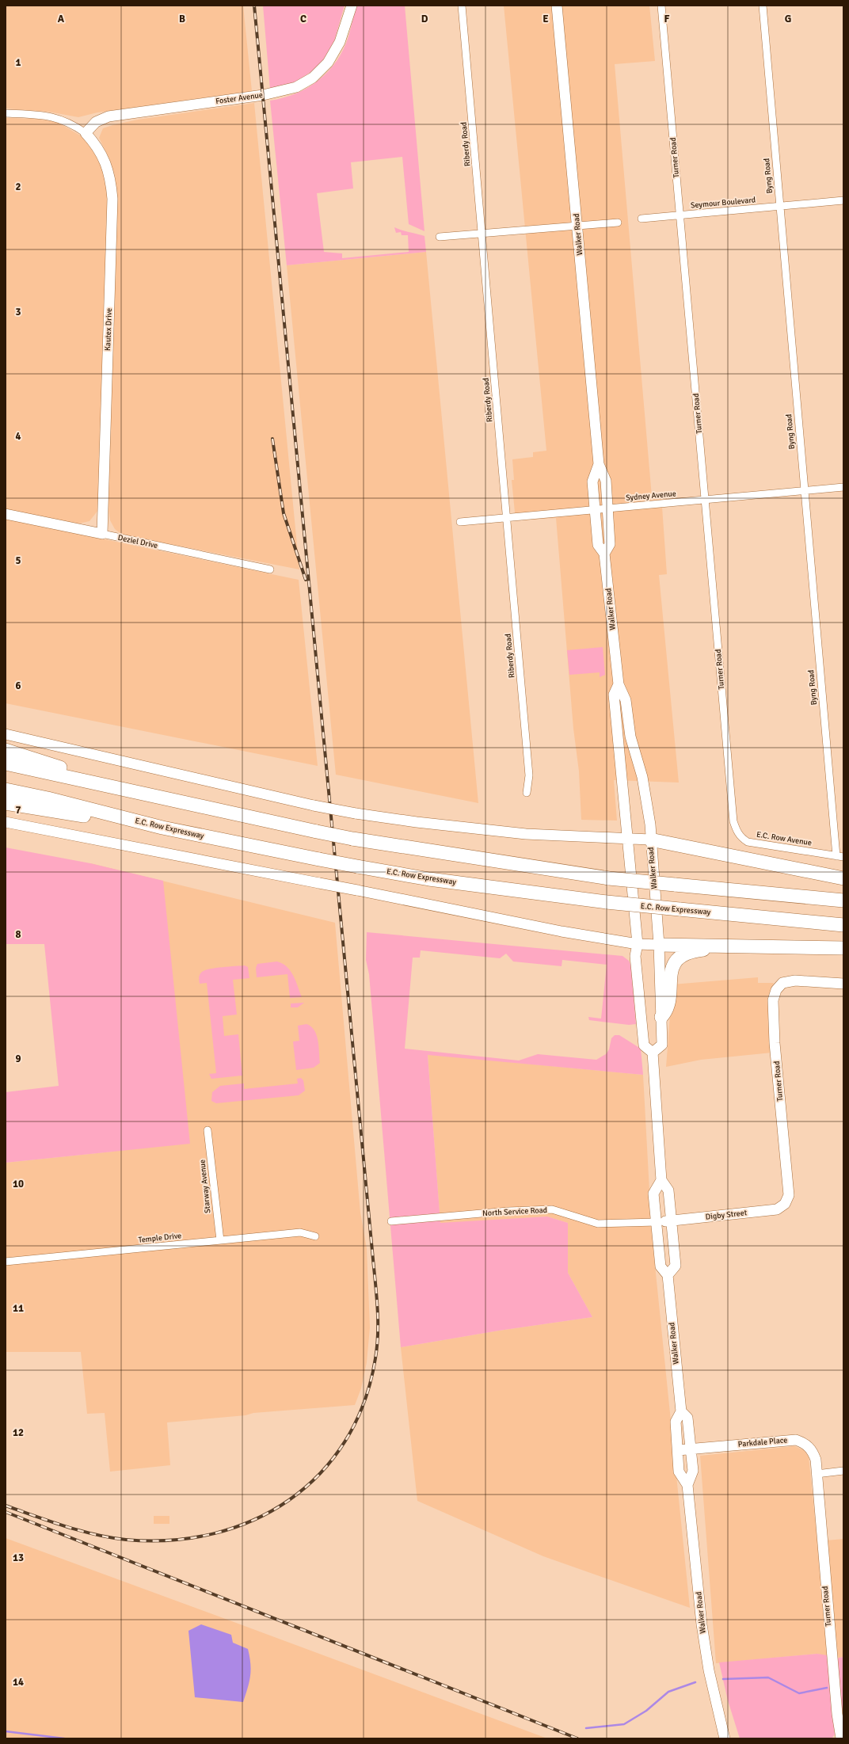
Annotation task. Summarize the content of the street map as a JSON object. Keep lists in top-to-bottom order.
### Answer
{
  "streets": {
    "highway": ["E.C. Row Expressway"],
    "main road": [
      "Foster Avenue",
      "Turner Road",
      "Walker Road",
      "Kautex Drive",
      "Deziel Drive",
      "Digby Street",
      "Parkdale Place"
    ],
    "street": [
      "Riberdy Road",
      "Byng Road",
      "Seymour Boulevard",
      "Sydney Avenue",
      "E.C. Row Avenue",
      "Starway Avenue",
      "North Service Road",
      "Temple Drive"
    ]
  },
  "crossings": [
    ["Foster Avenue", "Kautex Drive"],
    ["Riberdy Road", "Sydney Avenue"],
    ["Turner Road", "Seymour Boulevard"],
    ["Turner Road", "Sydney Avenue"],
    ["Turner Road", "E.C. Row Avenue"],
    ["Turner Road", "Digby Street"],
    ["Turner Road", "Parkdale Place"],
    ["Byng Road", "Seymour Boulevard"],
    ["Byng Road", "Sydney Avenue"],
    ["Byng Road", "E.C. Row Avenue"],
    ["Walker Road", "Sydney Avenue"],
    ["Walker Road", "North Service Road"],
    ["Walker Road", "Digby Street"],
    ["Walker Road", "Parkdale Place"],
    ["Kautex Drive", "Deziel Drive"],
    ["Starway Avenue", "Temple Drive"],
    ["North Service Road", "Digby Street"]
  ],
  "grid": {
    "columns": [
      "A",
      "B",
      "C",
      "D",
      "E",
      "F",
      "G"
    ],
    "rows": [
      "1",
      "2",
      "3",
      "4",
      "5",
      "6",
      "7",
      "8",
      "9",
      "10",
      "11",
      "12",
      "13",
      "14"
    ]
  }
}
